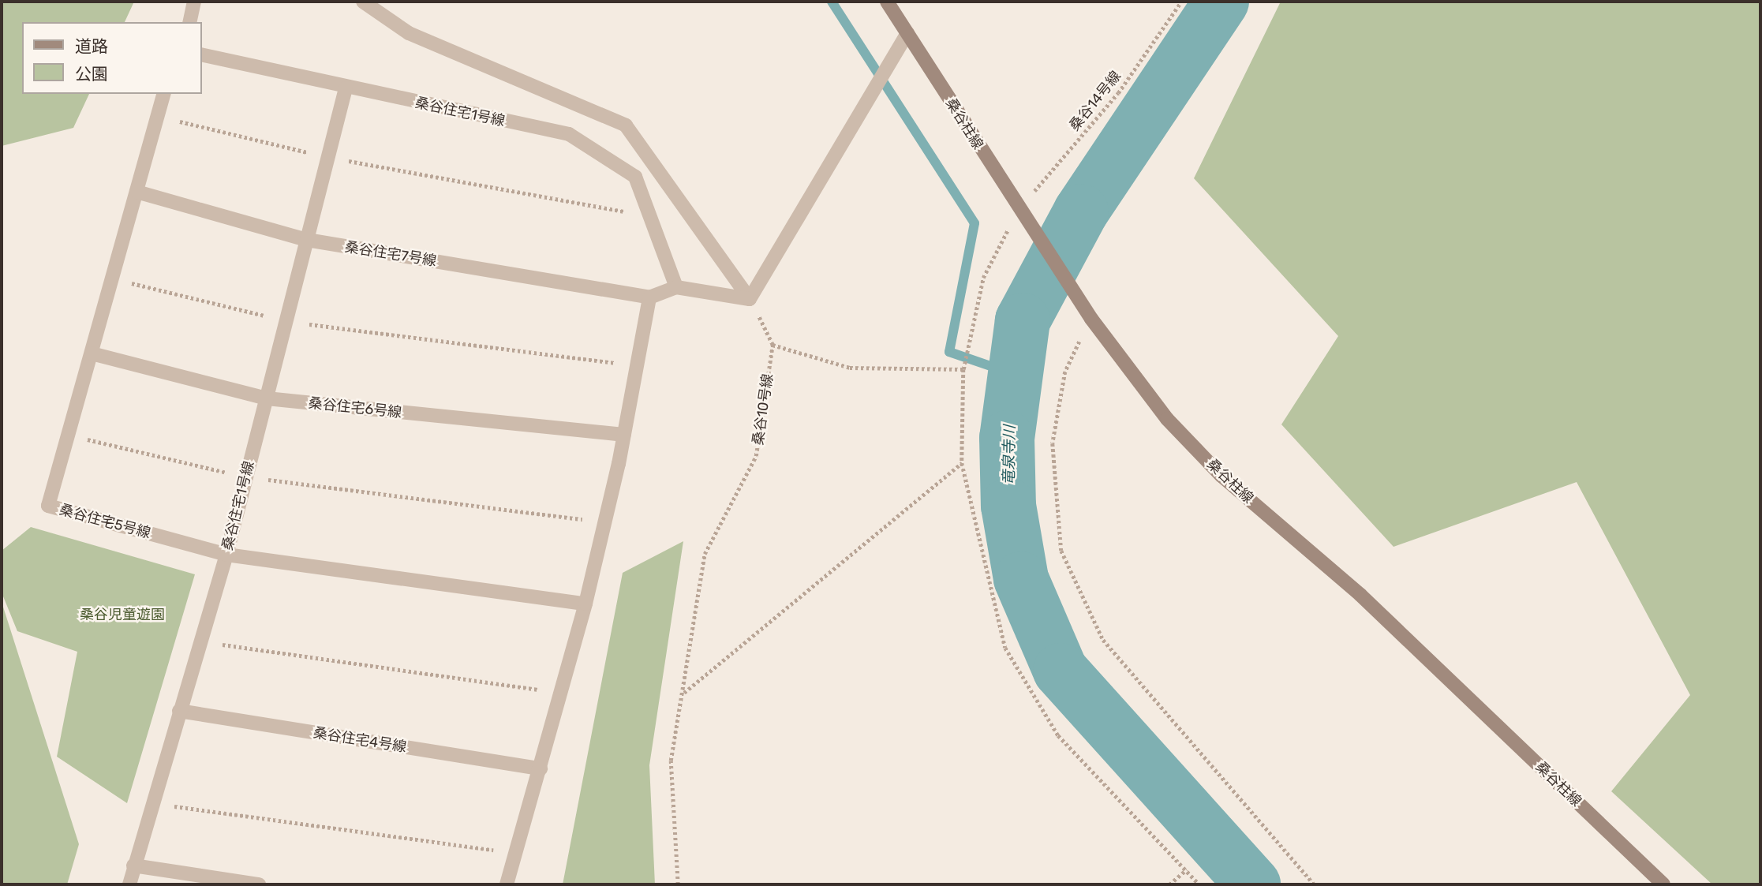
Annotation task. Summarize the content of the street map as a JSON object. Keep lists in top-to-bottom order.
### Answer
{
  "streets": {
    "main road": ["桑谷柱線"],
    "street": [
      "桑谷住宅1号線",
      "桑谷住宅7号線",
      "桑谷住宅6号線",
      "桑谷住宅5号線",
      "桑谷住宅4号線"
    ],
    "path": ["桑谷14号線", "桑谷10号線"]
  },
  "crossings": [
    ["桑谷14号線", "桑谷柱線"],
    ["桑谷住宅1号線", "桑谷住宅7号線"],
    ["桑谷住宅1号線", "桑谷住宅6号線"],
    ["桑谷住宅1号線", "桑谷住宅5号線"],
    ["桑谷住宅1号線", "桑谷住宅4号線"],
    ["桑谷住宅7号線", "桑谷住宅5号線"],
    ["桑谷住宅6号線", "桑谷住宅5号線"]
  ],
  "water": ["竜泉寺川"],
  "parks": ["桑谷児童遊園"],
  "legend": ["道路", "公園"]
}
